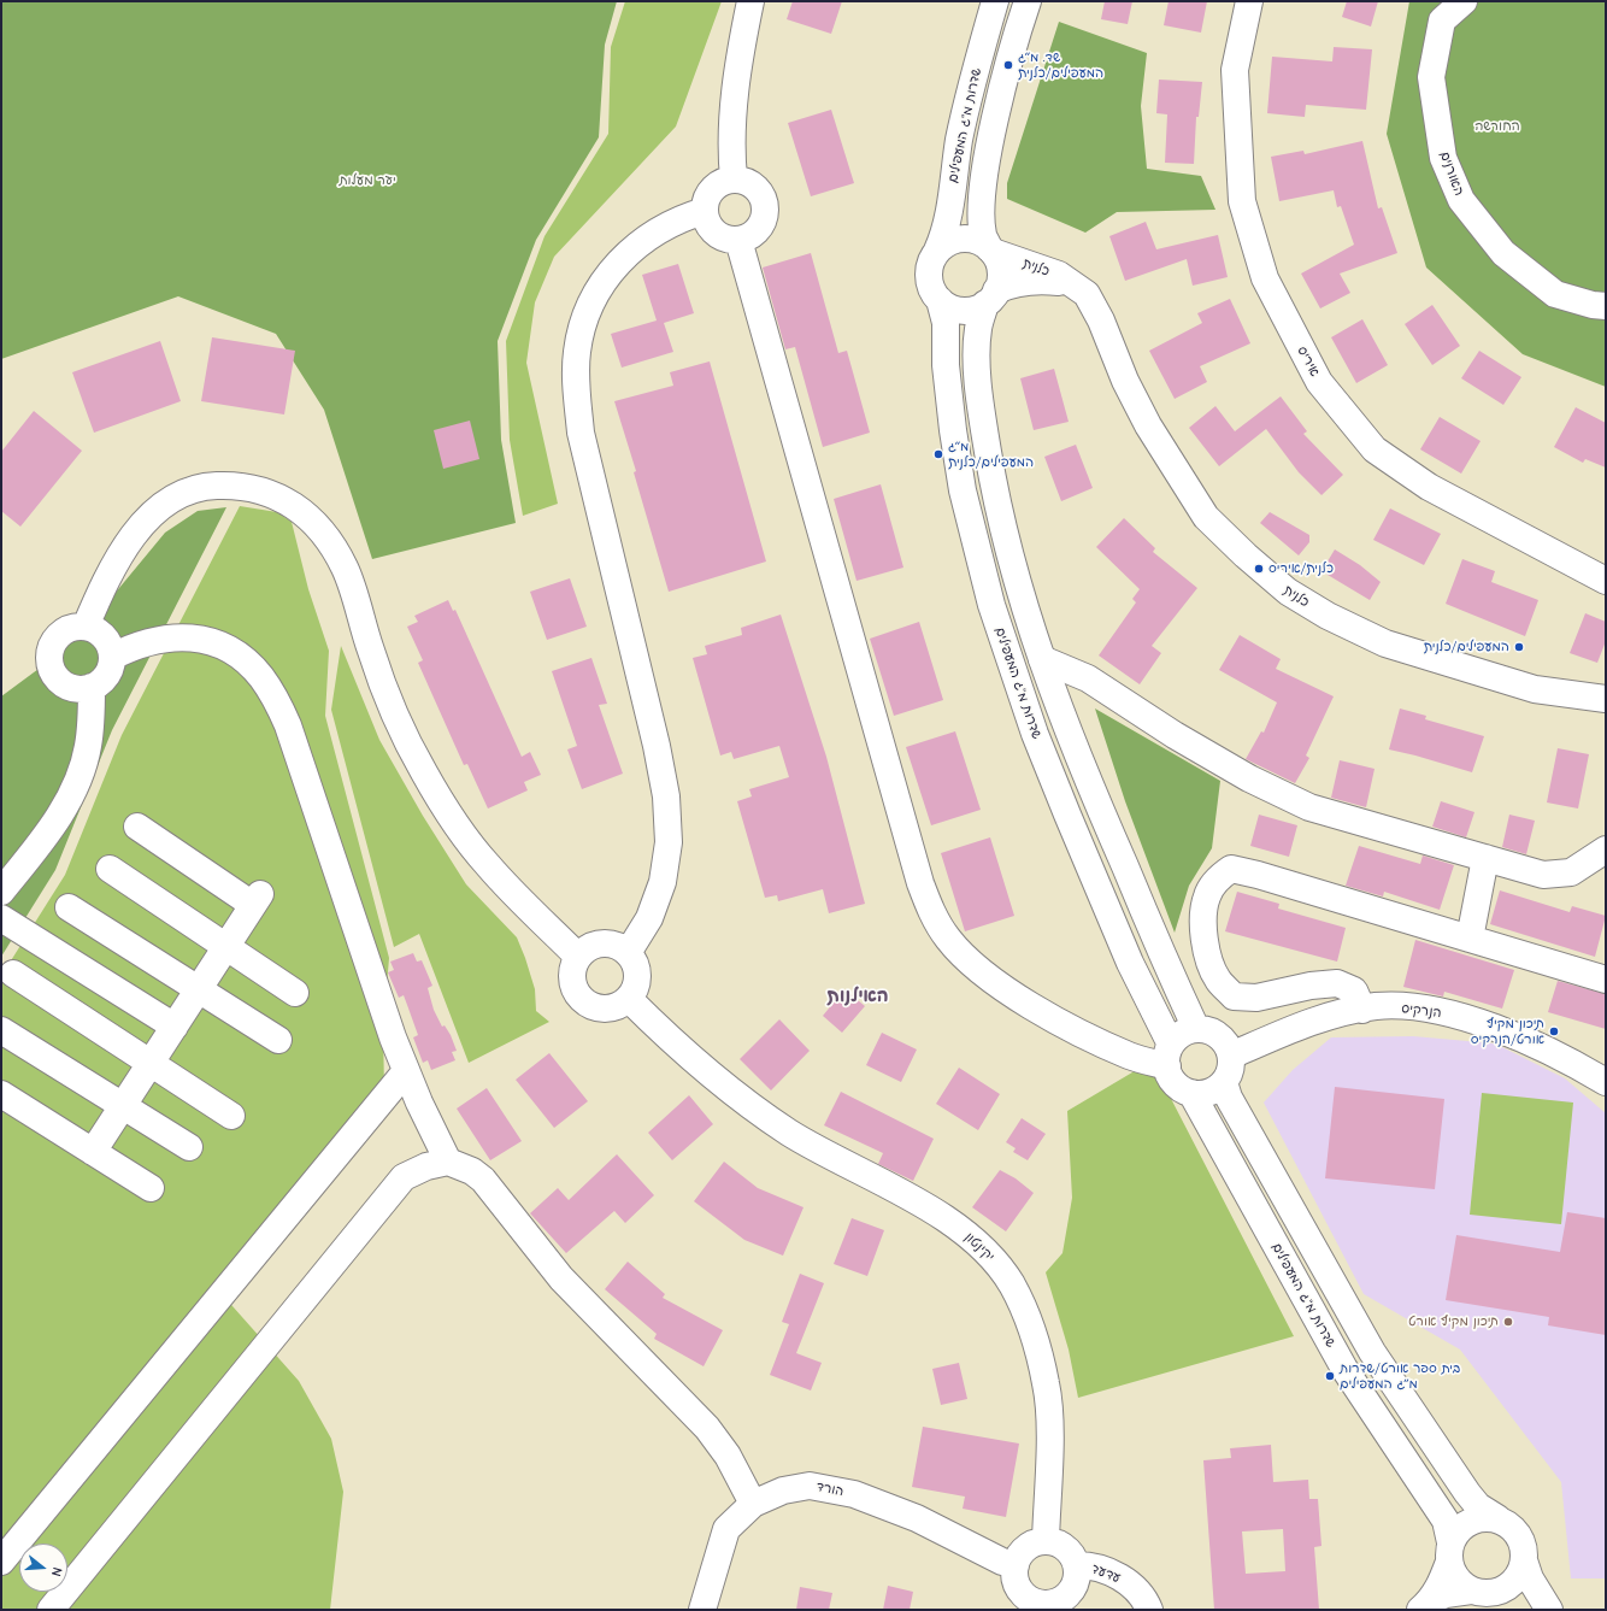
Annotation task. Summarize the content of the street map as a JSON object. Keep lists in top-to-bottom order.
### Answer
{
  "streets": {
    "street": [
      "שדרות מ\"ג המעפילים",
      "האורנים",
      "כלנית",
      "איריס",
      "הנרקיס",
      "יקינטון",
      "הורד",
      "עדעד"
    ]
  },
  "crossings": [
    ["שדרות מ\"ג המעפילים", "כלנית"],
    ["שדרות מ\"ג המעפילים", "הנרקיס"],
    ["יקינטון", "הורד"],
    ["יקינטון", "עדעד"],
    ["הורד", "עדעד"]
  ],
  "districts": ["האילנות"],
  "parks": ["החורשה", "יער מעלות"],
  "places": [
    "שד. מ״ג המעפילים/כלנית",
    "מ״ג המעפילים/כלנית",
    "כלנית/איריס",
    "המעפילים/כלנית",
    "תיכון מקיף אורט/הנרקיס",
    "תיכון מקיף אורט",
    "בית ספר אורט/שדרות מ״ג המעפילים"
  ],
  "north": "right"
}
